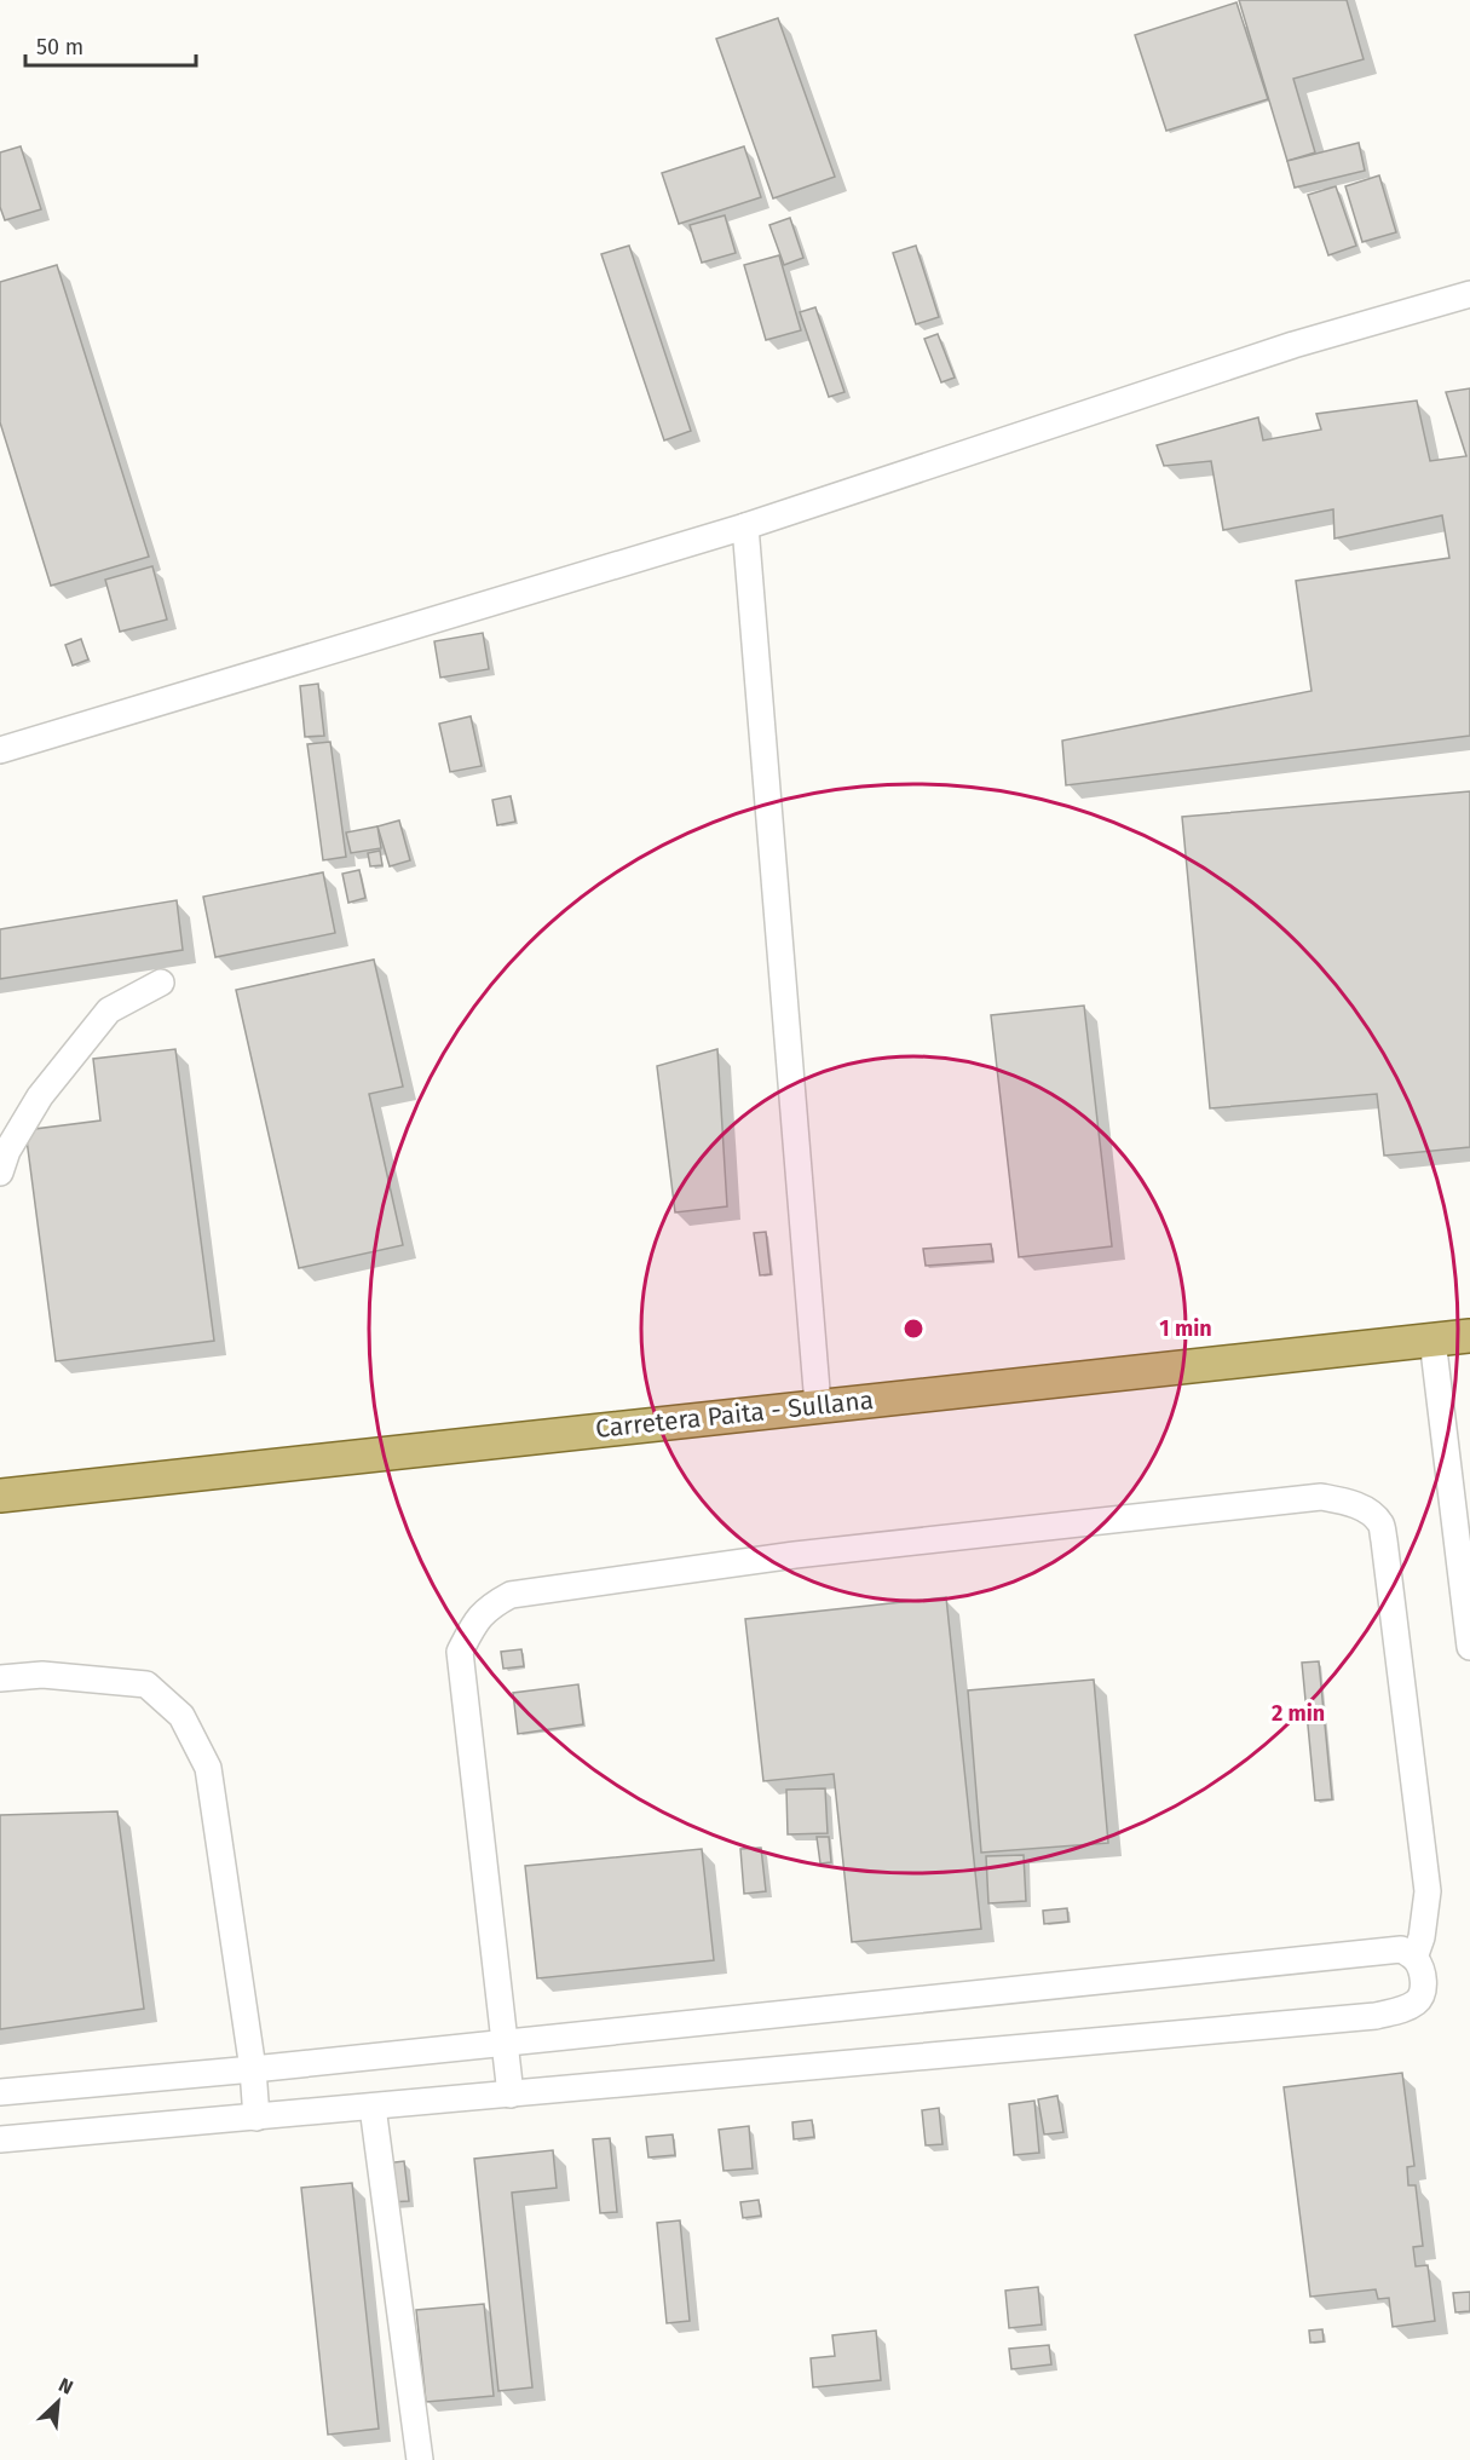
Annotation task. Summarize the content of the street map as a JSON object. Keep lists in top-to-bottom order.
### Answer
{
  "streets": {
    "main road": ["Carretera Paita - Sullana"]
  },
  "scale_bar": "50 m",
  "north": "top right",
  "rings": ["1 min", "2 min"]
}
